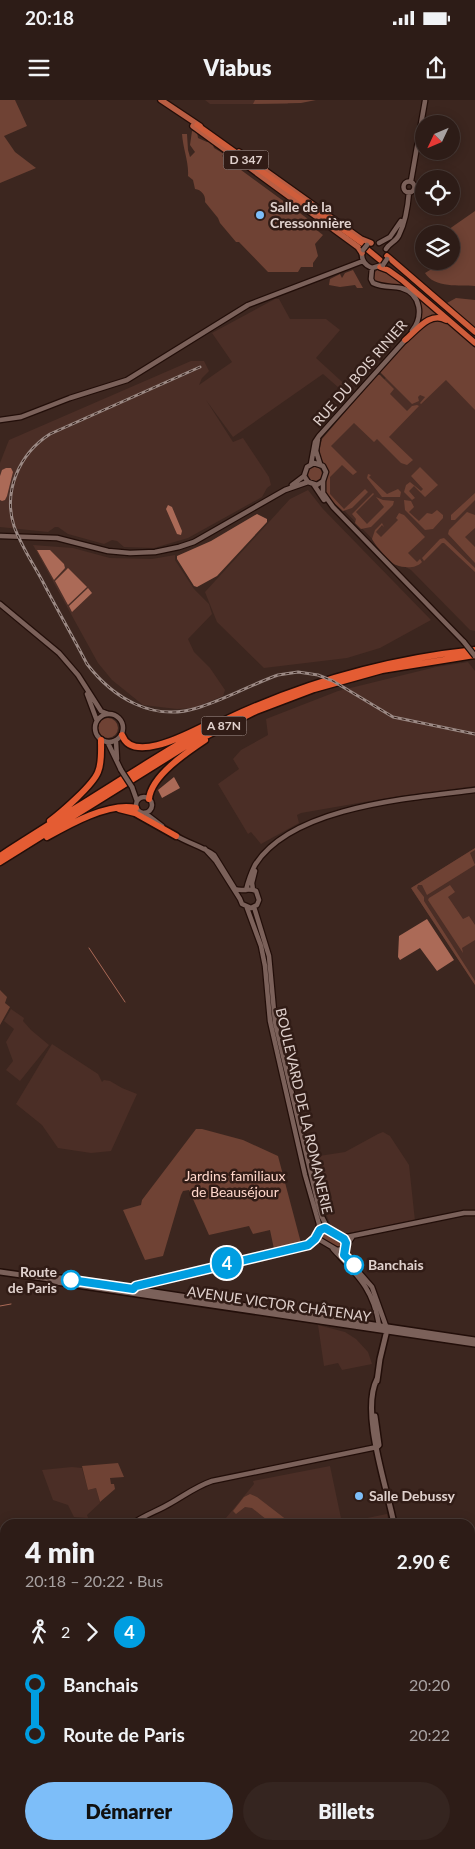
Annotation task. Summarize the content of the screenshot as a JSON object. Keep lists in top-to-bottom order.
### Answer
{
  "streets": {
    "highway": ["D 347", "A 87N"],
    "main road": ["AVENUE VICTOR CHÂTENAY"],
    "street": ["RUE DU BOIS RINIER", "BOULEVARD DE LA ROMANERIE"]
  },
  "parks": ["Jardins familiaux de Beauséjour"],
  "places": [
    "Salle de la Cressonnière",
    "Banchais",
    "Route de Paris",
    "Salle Debussy"
  ],
  "lines": ["bus line 4"],
  "north": "bottom left",
  "page": {
    "status": "20:18",
    "header": "Viabus",
    "on_map": "4",
    "heading": ["4 min", "20:18 – 20:22 · Bus", "2.90 €"],
    "legs": ["2", "4"],
    "list": [
      {
        "name": "Banchais",
        "value": "20:20"
      },
      {
        "name": "Route de Paris",
        "value": "20:22"
      }
    ],
    "buttons": ["Démarrer", "Billets"]
  }
}
